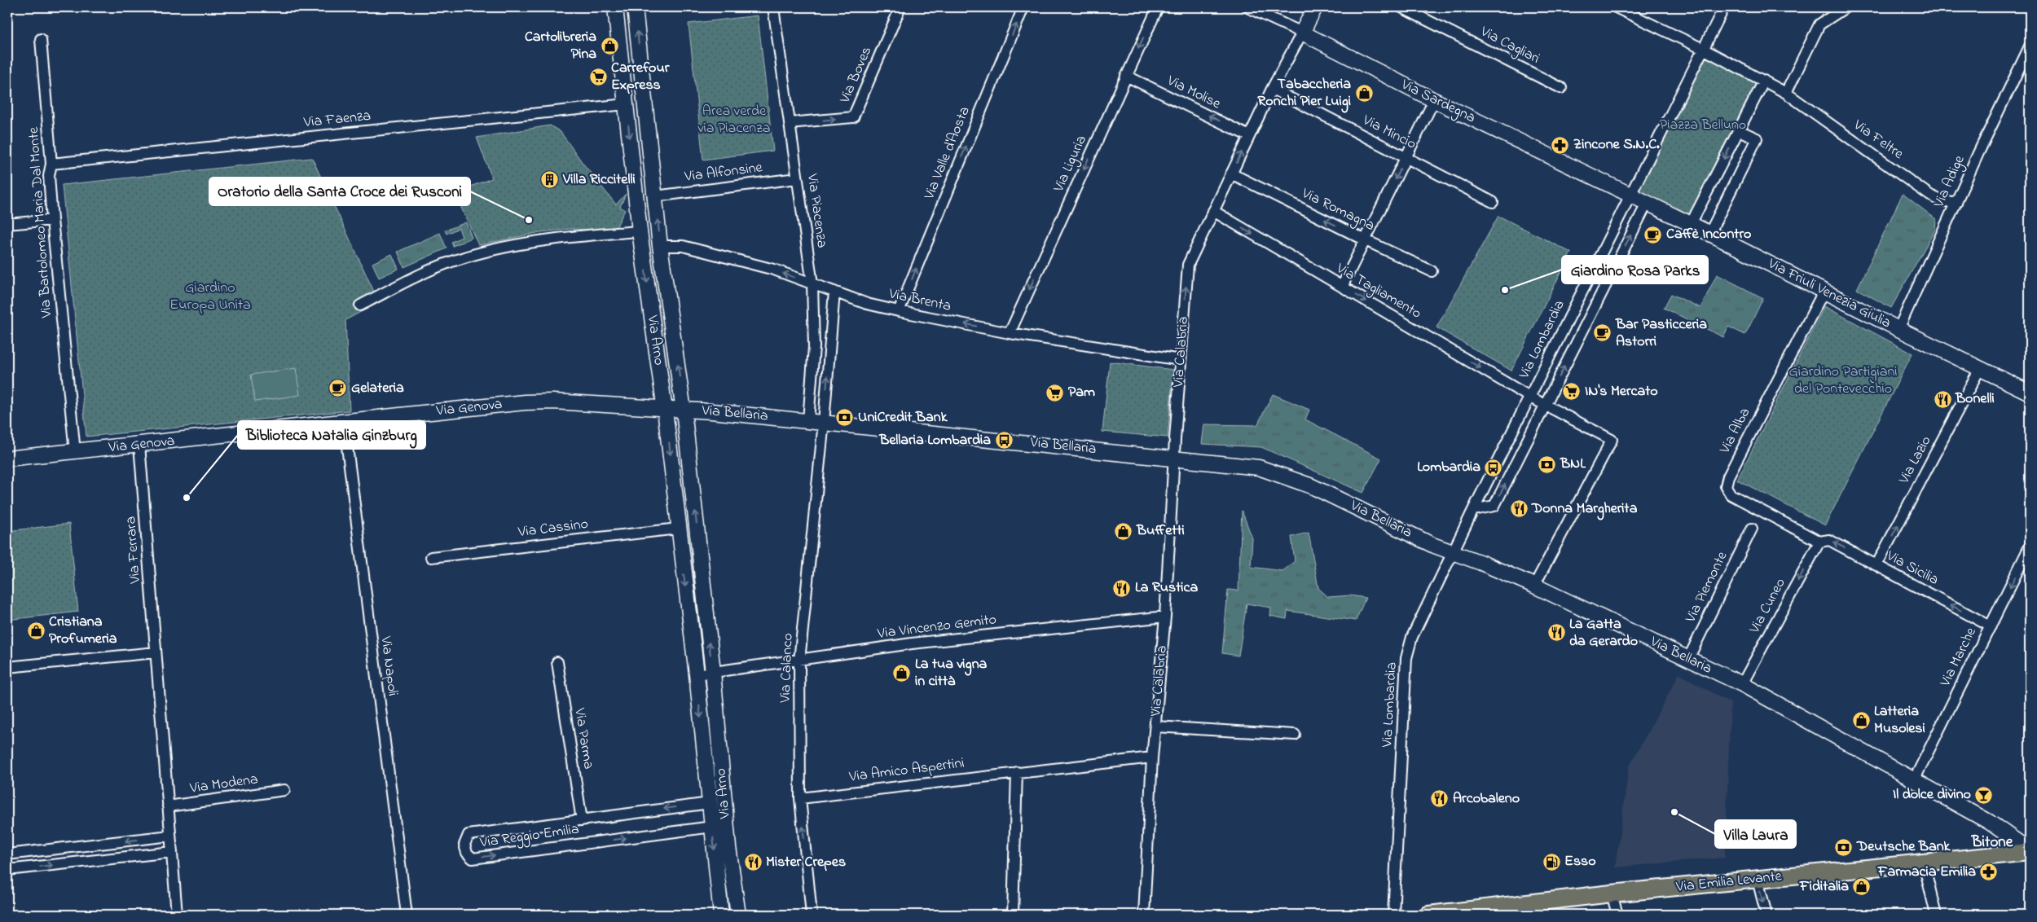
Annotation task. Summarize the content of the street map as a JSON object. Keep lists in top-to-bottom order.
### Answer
{
  "streets": {
    "main road": ["Via Emilia Levante"],
    "street": [
      "Via Cagliari",
      "Via Boves",
      "Via Molise",
      "Via Sardegna",
      "Via Faenza",
      "Via Mincio",
      "Via Feltre",
      "Via Valle d'Aosta",
      "Via Liguria",
      "Via Alfonsine",
      "Via Adige",
      "Via Romagna",
      "Via Piacenza",
      "Via Bartolomeo Maria Dal Monte",
      "Via Tagliamento",
      "Via Friuli Venezia Giulia",
      "Via Brenta",
      "Via Lombardia",
      "Via Arno",
      "Via Calabria",
      "Via Genova",
      "Via Bellaria",
      "Via Alba",
      "Via Lazio",
      "Via Cassino",
      "Via Ferrara",
      "Via Sicilia",
      "Via Piemonte",
      "Via Cuneo",
      "Via Vincenzo Gemito",
      "Via Marche",
      "Via Napoli",
      "Via Calanco",
      "Via Parma",
      "Via Amico Aspertini",
      "Via Modena",
      "Via Reggio Emilia"
    ]
  },
  "crossings": [
    ["Via Boves", "Via Piacenza"],
    ["Via Molise", "Via Liguria"],
    ["Via Molise", "Via Calabria"],
    ["Via Sardegna", "Via Friuli Venezia Giulia"],
    ["Via Sardegna", "Via Lombardia"],
    ["Via Sardegna", "Via Calabria"],
    ["Via Faenza", "Via Bartolomeo Maria Dal Monte"],
    ["Via Faenza", "Via Arno"],
    ["Via Mincio", "Via Calabria"],
    ["Via Feltre", "Via Adige"],
    ["Via Valle d'Aosta", "Via Brenta"],
    ["Via Liguria", "Via Brenta"],
    ["Via Alfonsine", "Via Piacenza"],
    ["Via Alfonsine", "Via Arno"],
    ["Via Adige", "Via Friuli Venezia Giulia"],
    ["Via Romagna", "Via Calabria"],
    ["Via Piacenza", "Via Brenta"],
    ["Via Piacenza", "Via Bellaria"],
    ["Via Bartolomeo Maria Dal Monte", "Via Genova"],
    ["Via Tagliamento", "Via Lombardia"],
    ["Via Tagliamento", "Via Calabria"],
    ["Via Friuli Venezia Giulia", "Via Lombardia"],
    ["Via Friuli Venezia Giulia", "Via Alba"],
    ["Via Friuli Venezia Giulia", "Via Lazio"],
    ["Via Brenta", "Via Arno"],
    ["Via Brenta", "Via Calabria"],
    ["Via Lombardia", "Via Bellaria"],
    ["Via Arno", "Via Genova"],
    ["Via Arno", "Via Bellaria"],
    ["Via Arno", "Via Cassino"],
    ["Via Arno", "Via Vincenzo Gemito"],
    ["Via Arno", "Via Reggio Emilia"],
    ["Via Calabria", "Via Bellaria"],
    ["Via Calabria", "Via Vincenzo Gemito"],
    ["Via Calabria", "Via Amico Aspertini"],
    ["Via Genova", "Via Bellaria"],
    ["Via Genova", "Via Ferrara"],
    ["Via Genova", "Via Napoli"],
    ["Via Bellaria", "Via Piemonte"],
    ["Via Bellaria", "Via Cuneo"],
    ["Via Bellaria", "Via Marche"],
    ["Via Bellaria", "Via Calanco"],
    ["Via Bellaria", "Via Emilia Levante"],
    ["Via Alba", "Via Sicilia"],
    ["Via Alba", "Via Cuneo"],
    ["Via Lazio", "Via Sicilia"],
    ["Via Ferrara", "Via Modena"],
    ["Via Sicilia", "Via Cuneo"],
    ["Via Sicilia", "Via Marche"],
    ["Via Vincenzo Gemito", "Via Calanco"],
    ["Via Calanco", "Via Amico Aspertini"],
    ["Via Parma", "Via Reggio Emilia"]
  ],
  "one_way": [
    "Via Boves",
    "Via Molise",
    "Via Valle d'Aosta",
    "Via Liguria",
    "Via Romagna",
    "Via Tagliamento",
    "Via Brenta",
    "Via Lazio",
    "Via Sicilia",
    "Via Cuneo"
  ],
  "districts": ["Bitone"],
  "parks": [
    "Area verde via Piacenza",
    "Piazza Belluno",
    "Giardino Europa Unita",
    "Giardino Partigiani del Pontevecchio"
  ],
  "places": {
    "shop": [
      "Cartolibreria Pina",
      "Tabaccheria Ronchi Pier Luigi",
      "Buffetti",
      "Cristiana Profumeria",
      "La tua vigna in città",
      "Latteria Musolesi",
      "Fiditalia"
    ],
    "supermarket": ["Carrefour Express", "IN's Mercato", "Pam"],
    "pharmacy": ["Zincone S.N.C.", "Farmacia Emilia"],
    "building": ["Villa Riccitelli"],
    "other": [
      "Oratorio della Santa Croce dei Rusconi",
      "Giardino Rosa Parks",
      "Biblioteca Natalia Ginzburg",
      "Villa Laura"
    ],
    "cafe": ["Caffè Incontro", "Bar Pasticceria Astorri", "Gelateria"],
    "restaurant": [
      "Bonelli",
      "Donna Margherita",
      "La Rustica",
      "La Gatta da Gerardo",
      "Arcobaleno",
      "Mister Crepes"
    ],
    "bank": ["UniCredit Bank", "BNL", "Deutsche Bank"],
    "bus stop": ["Bellaria Lombardia", "Lombardia"],
    "bar": ["Il dolce divino"],
    "fuel station": ["Esso"]
  }
}
